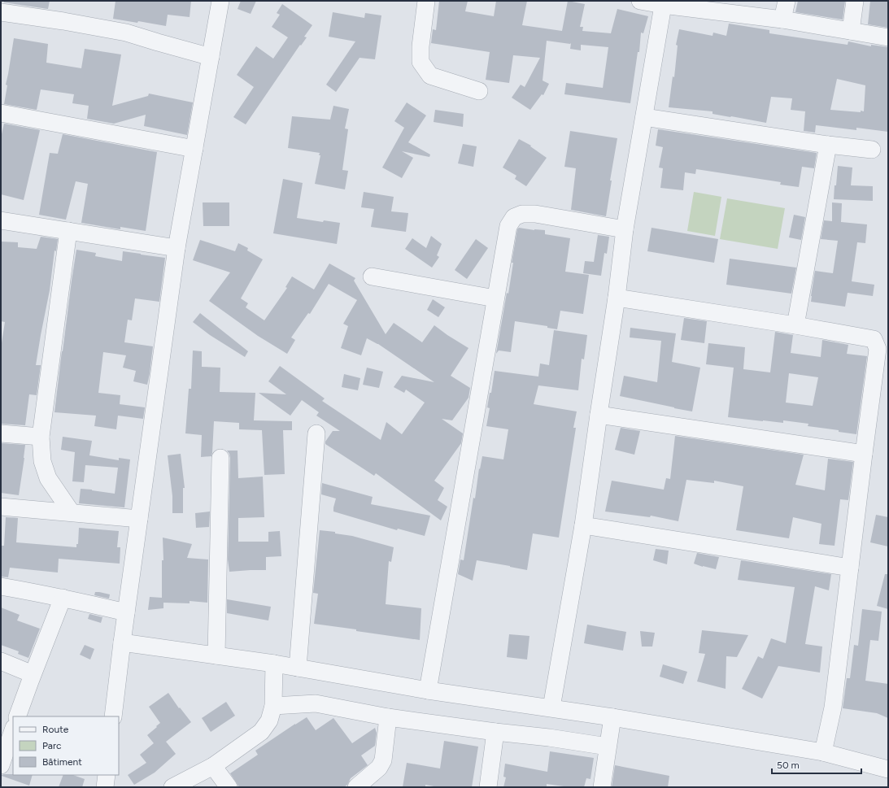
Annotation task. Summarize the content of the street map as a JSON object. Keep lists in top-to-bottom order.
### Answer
{
  "legend": ["Route", "Parc", "Bâtiment"],
  "scale_bar": "50 m"
}
